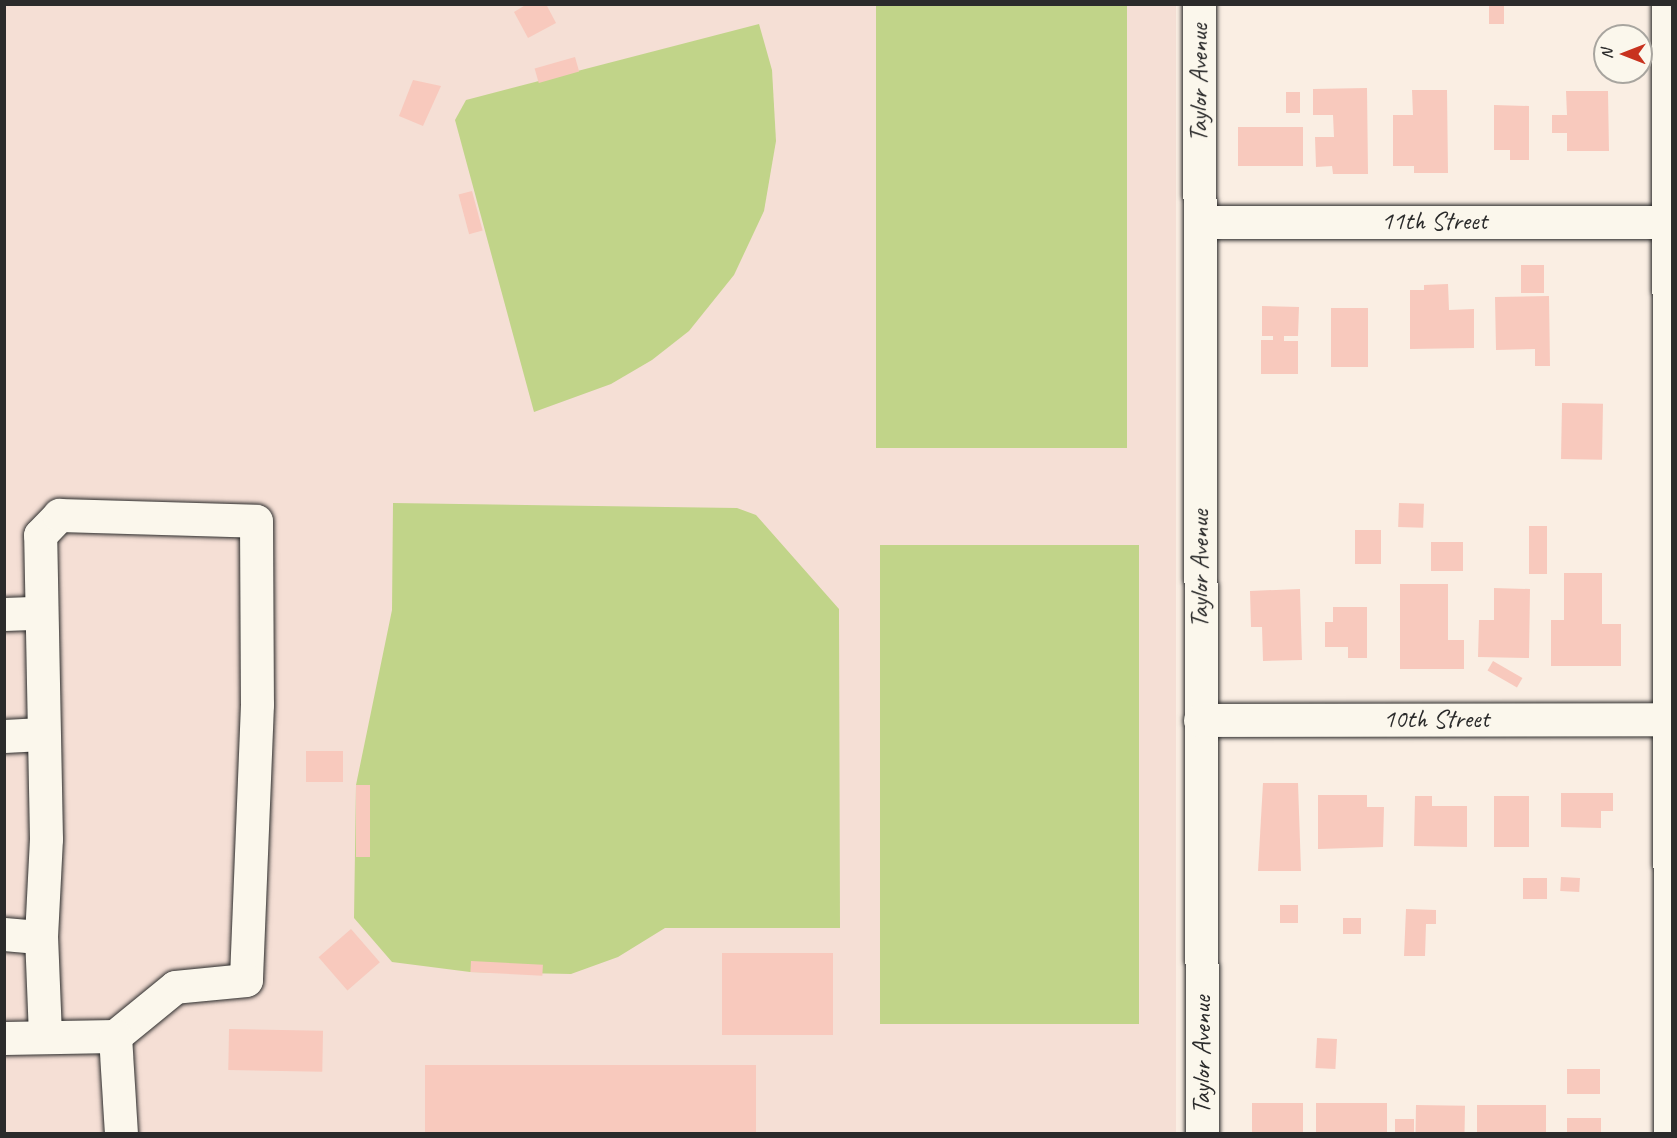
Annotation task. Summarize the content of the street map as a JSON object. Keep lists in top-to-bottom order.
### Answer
{
  "streets": {
    "street": ["Taylor Avenue", "11th Street", "10th Street"]
  },
  "crossings": [
    ["Taylor Avenue", "11th Street"],
    ["Taylor Avenue", "10th Street"]
  ],
  "north": "left"
}
